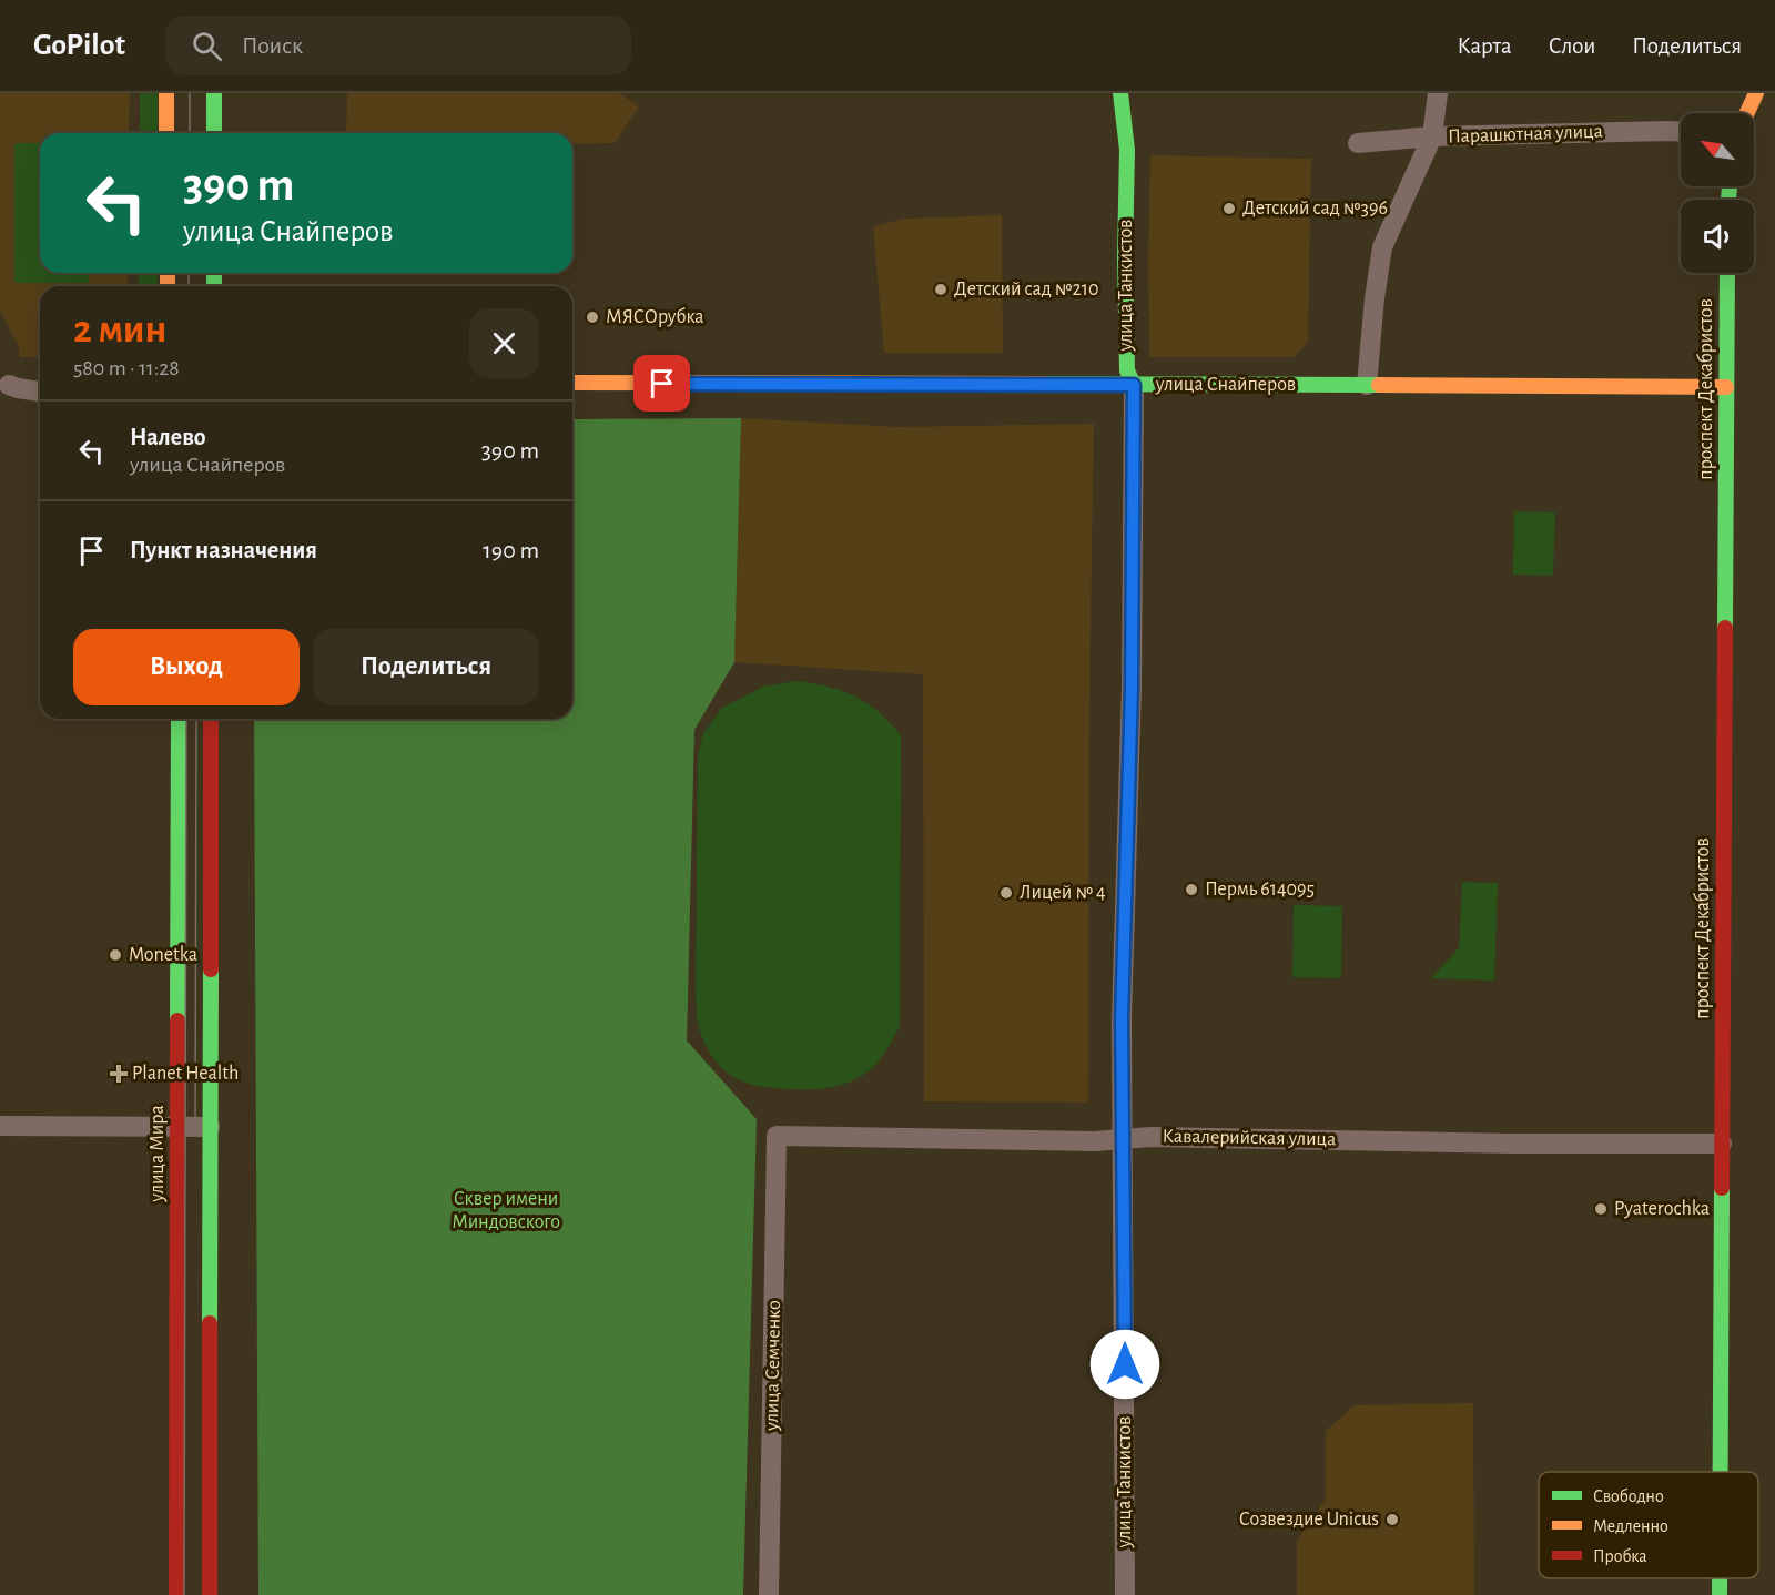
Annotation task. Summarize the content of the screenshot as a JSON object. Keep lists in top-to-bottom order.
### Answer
{
  "streets": {
    "main road": [
      "улица Танкистов",
      "улица Снайперов",
      "проспект Декабристов",
      "улица Мира"
    ],
    "street": ["Парашютная улица", "Кавалерийская улица", "улица Семченко"]
  },
  "crossings": [
    ["улица Танкистов", "улица Снайперов"],
    ["улица Танкистов", "Кавалерийская улица"],
    ["улица Снайперов", "проспект Декабристов"],
    ["проспект Декабристов", "Кавалерийская улица"],
    ["Кавалерийская улица", "улица Семченко"]
  ],
  "parks": ["Сквер имени Миндовского"],
  "places": {
    "other": [
      "Детский сад №396",
      "Детский сад №210",
      "МЯСОрубка",
      "Пермь 614095",
      "Лицей № 4",
      "Monetka",
      "Pyaterochka",
      "Созвездие Unicus"
    ],
    "health": ["Planet Health"]
  },
  "legend": ["Свободно", "Медленно", "Пробка"],
  "north": "top left",
  "page": {
    "header": "GoPilot",
    "search": "Поиск",
    "nav": ["Карта", "Слои", "Поделиться"],
    "turn": ["390 m", "улица Снайперов"],
    "heading": ["2 мин", "580 m · 11:28"],
    "list": [
      {
        "name": "Налево",
        "note": "улица Снайперов",
        "value": "390 m"
      },
      {
        "name": "Пункт назначения",
        "value": "190 m"
      }
    ],
    "buttons": ["Выход", "Поделиться"]
  }
}
